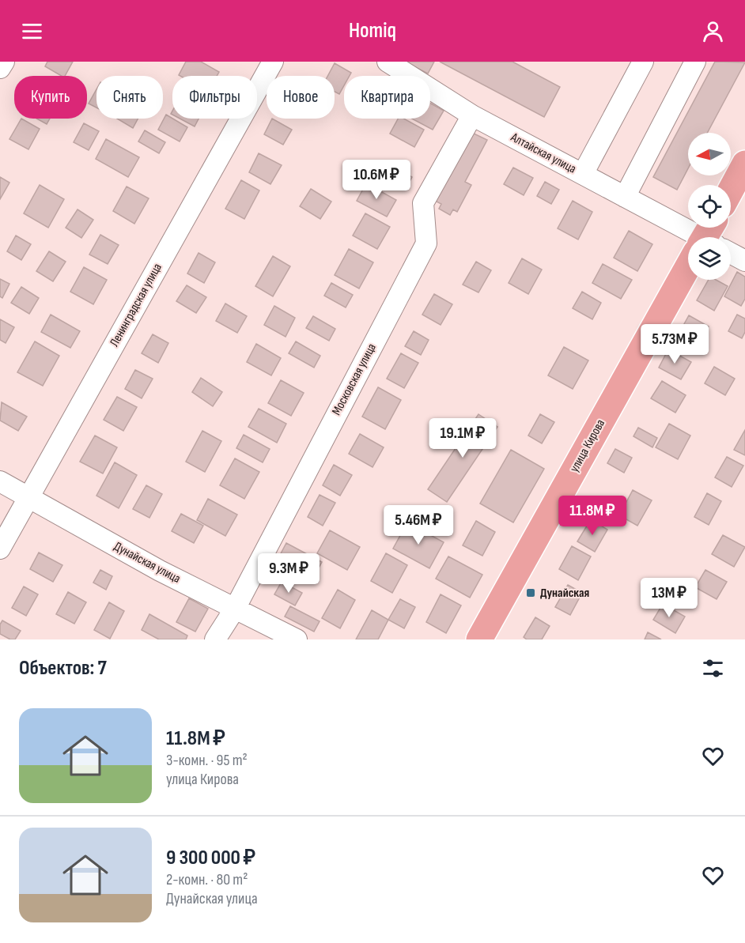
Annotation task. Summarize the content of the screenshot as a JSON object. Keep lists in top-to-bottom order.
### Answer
{
  "streets": {
    "main road": ["улица Кирова"],
    "street": [
      "Алтайская улица",
      "Ленинградская улица",
      "Московская улица",
      "Дунайская улица"
    ]
  },
  "crossings": [
    ["Алтайская улица", "Московская улица"],
    ["Ленинградская улица", "Дунайская улица"],
    ["Московская улица", "Дунайская улица"]
  ],
  "places": {
    "transit": ["Дунайская"]
  },
  "north": "left",
  "page": {
    "header": "Homiq",
    "chip": [
      "Купить",
      "Снять",
      "Фильтры",
      "Новое",
      "Квартира"
    ],
    "price": [
      "10.6M ₽",
      "5.73M ₽",
      "19.1M ₽",
      "11.8M ₽",
      "5.46M ₽",
      "9.3M ₽",
      "13M ₽"
    ],
    "heading": "Объектов: 7",
    "list": [
      {
        "name": "11.8M ₽",
        "note": "3-комн. · 95 m² · улица Кирова"
      },
      {
        "name": "9 300 000 ₽",
        "note": "2-комн. · 80 m² · Дунайская улица"
      }
    ]
  }
}
